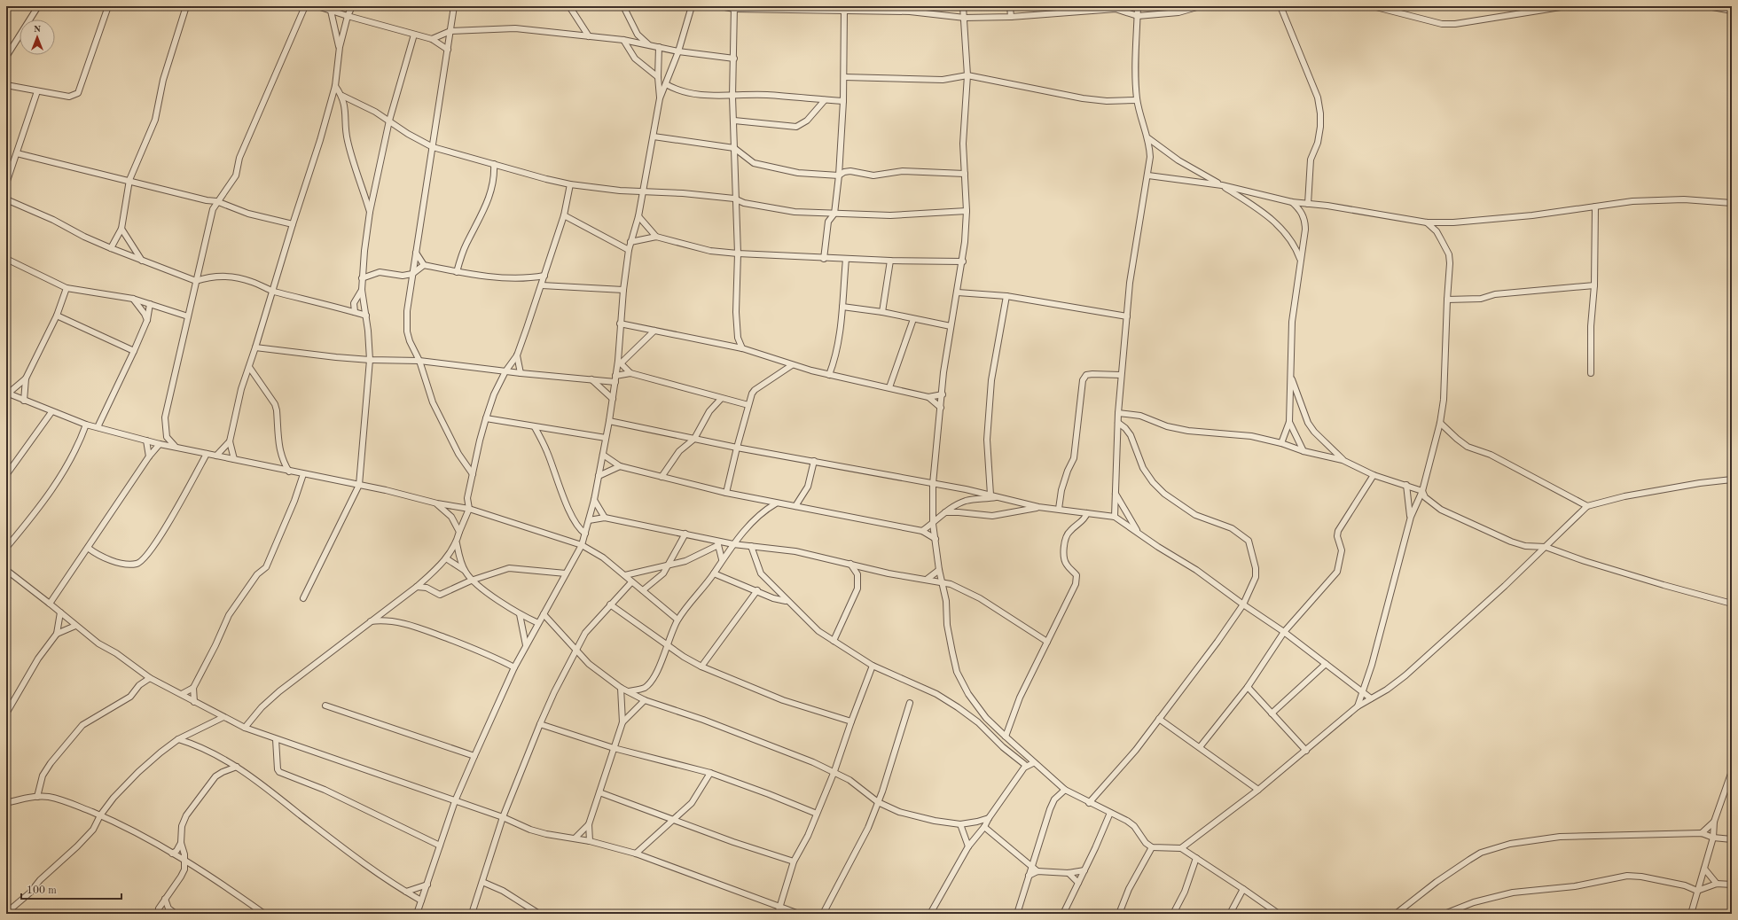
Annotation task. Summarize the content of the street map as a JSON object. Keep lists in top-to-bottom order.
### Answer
{
  "scale_bar": "100 m",
  "north": "top"
}
